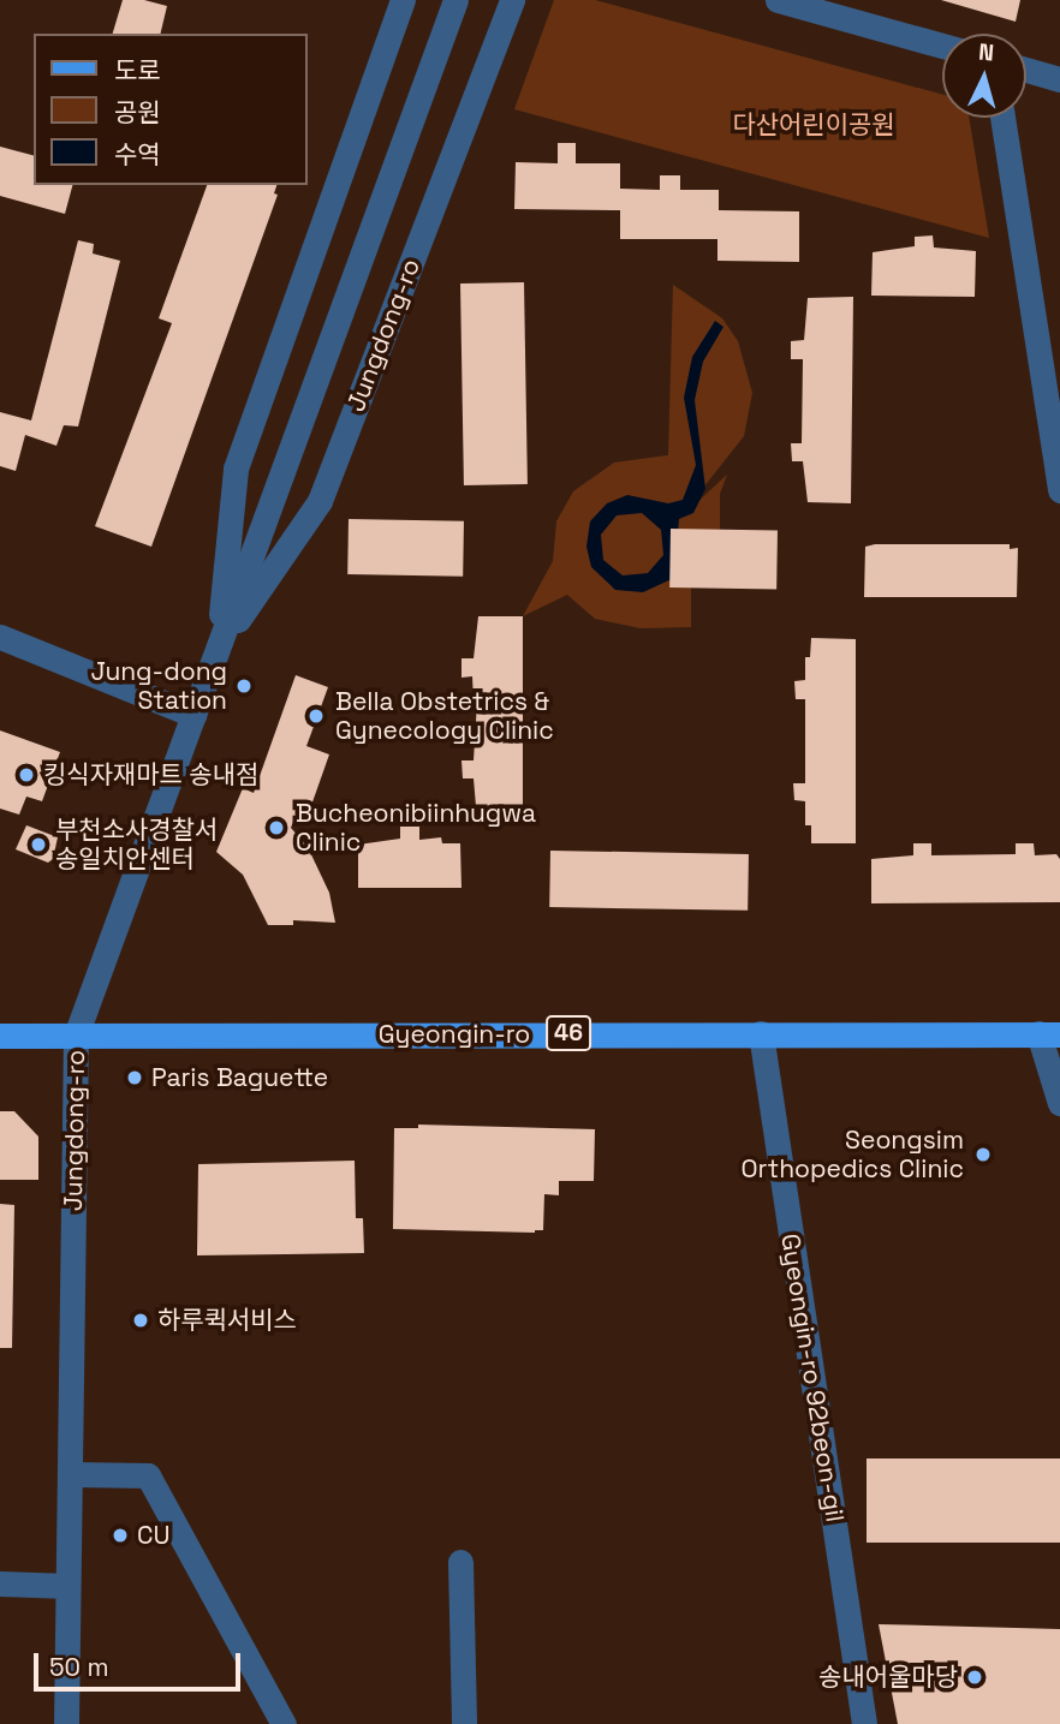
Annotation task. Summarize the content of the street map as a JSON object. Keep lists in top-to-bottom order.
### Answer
{
  "streets": {
    "main road": ["46", "Gyeongin-ro"],
    "street": ["Jungdong-ro", "Gyeongin-ro 92beon-gil"]
  },
  "crossings": [
    ["Jungdong-ro", "Gyeongin-ro"],
    ["Gyeongin-ro", "Gyeongin-ro 92beon-gil"]
  ],
  "parks": ["다산어린이공원"],
  "places": [
    "Jung-dong Station",
    "Bella Obstetrics & Gynecology Clinic",
    "킹식자재마트 송내점",
    "Bucheonibiinhugwa Clinic",
    "부천소사경찰서 송일치안센터",
    "Paris Baguette",
    "Seongsim Orthopedics Clinic",
    "하루퀵서비스",
    "CU",
    "송내어울마당"
  ],
  "legend": ["도로", "공원", "수역"],
  "scale_bar": "50 m",
  "north": "top"
}
